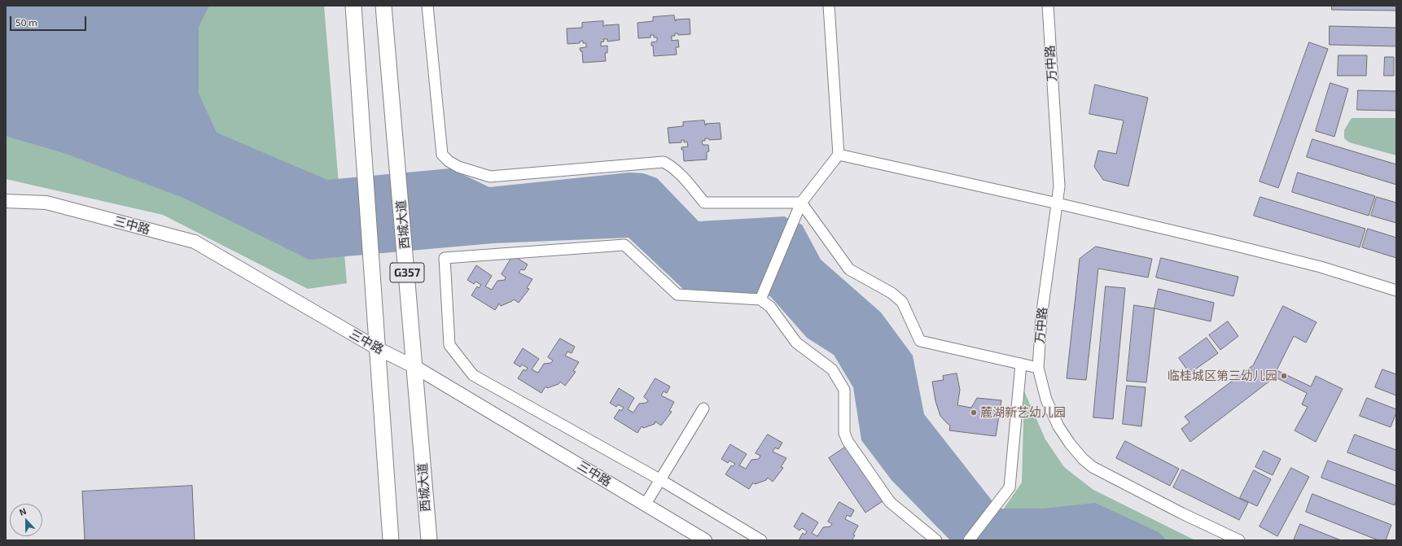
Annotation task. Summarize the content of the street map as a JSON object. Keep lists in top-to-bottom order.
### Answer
{
  "streets": {
    "highway": ["西城大道", "G357"],
    "main road": ["三中路"],
    "street": ["万中路"]
  },
  "crossings": [
    ["西城大道", "三中路"],
    ["三中路", "G357"]
  ],
  "places": ["临桂城区第三幼儿园", "麓湖新艺幼儿园"],
  "scale_bar": "50 m",
  "north": "top"
}
